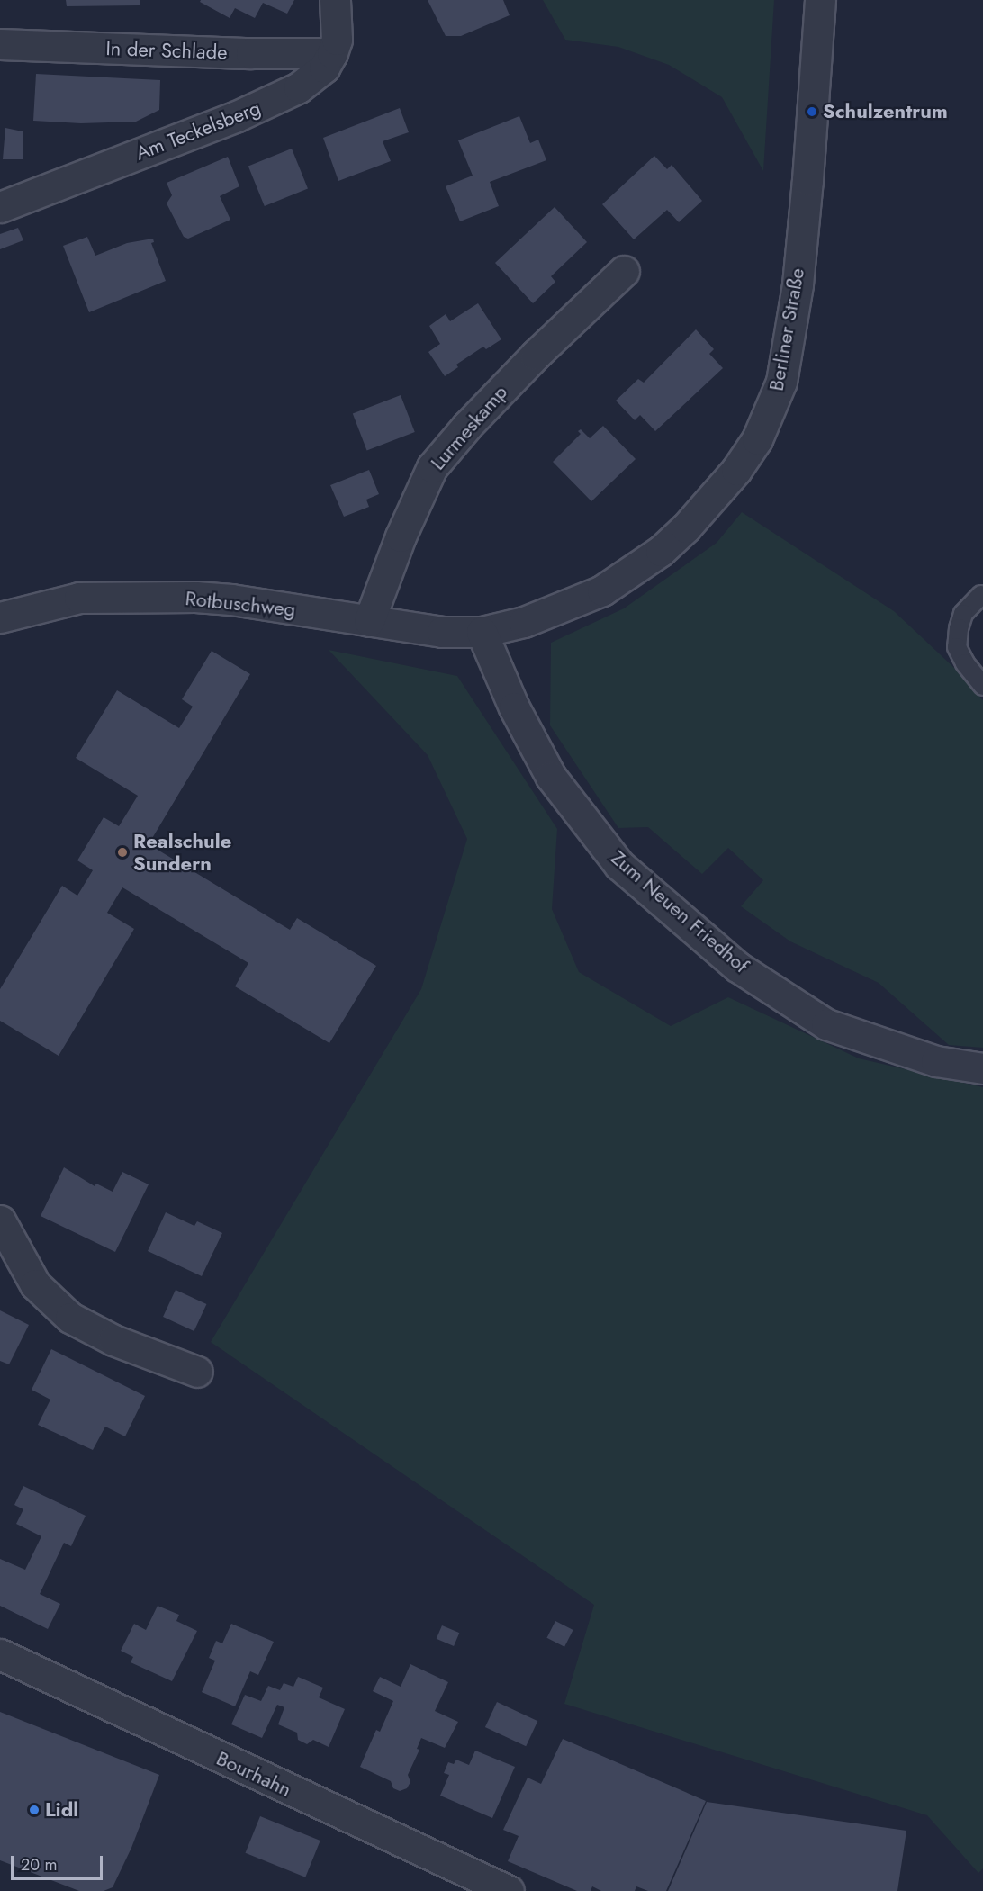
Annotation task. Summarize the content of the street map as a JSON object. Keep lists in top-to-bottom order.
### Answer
{
  "streets": {
    "street": [
      "In der Schlade",
      "Am Teckelsberg",
      "Berliner Straße",
      "Lurmeskamp",
      "Rotbuschweg",
      "Zum Neuen Friedhof",
      "Bourhahn"
    ]
  },
  "crossings": [
    ["In der Schlade", "Am Teckelsberg"],
    ["Berliner Straße", "Rotbuschweg"],
    ["Berliner Straße", "Zum Neuen Friedhof"],
    ["Lurmeskamp", "Rotbuschweg"],
    ["Rotbuschweg", "Zum Neuen Friedhof"]
  ],
  "places": ["Schulzentrum", "Realschule Sundern", "Lidl"],
  "scale_bar": "20 m"
}
